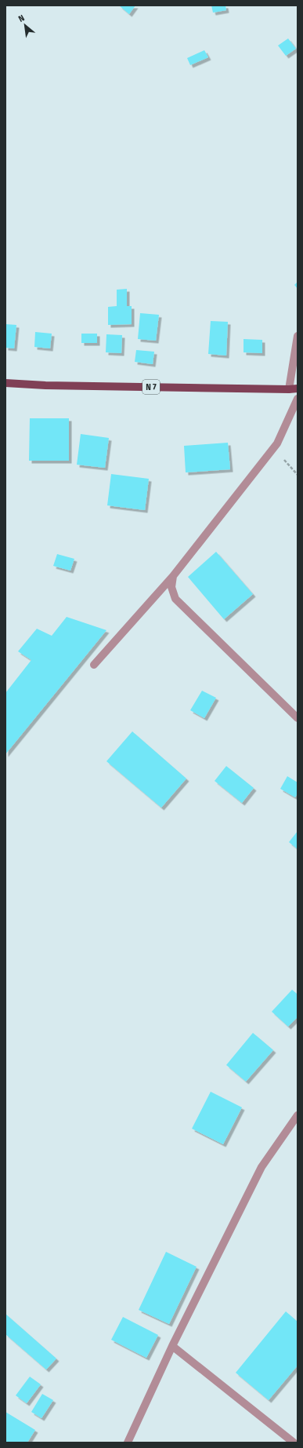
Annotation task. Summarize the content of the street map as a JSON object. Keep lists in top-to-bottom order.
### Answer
{
  "streets": {
    "main road": ["N 7"]
  },
  "north": "top left"
}
